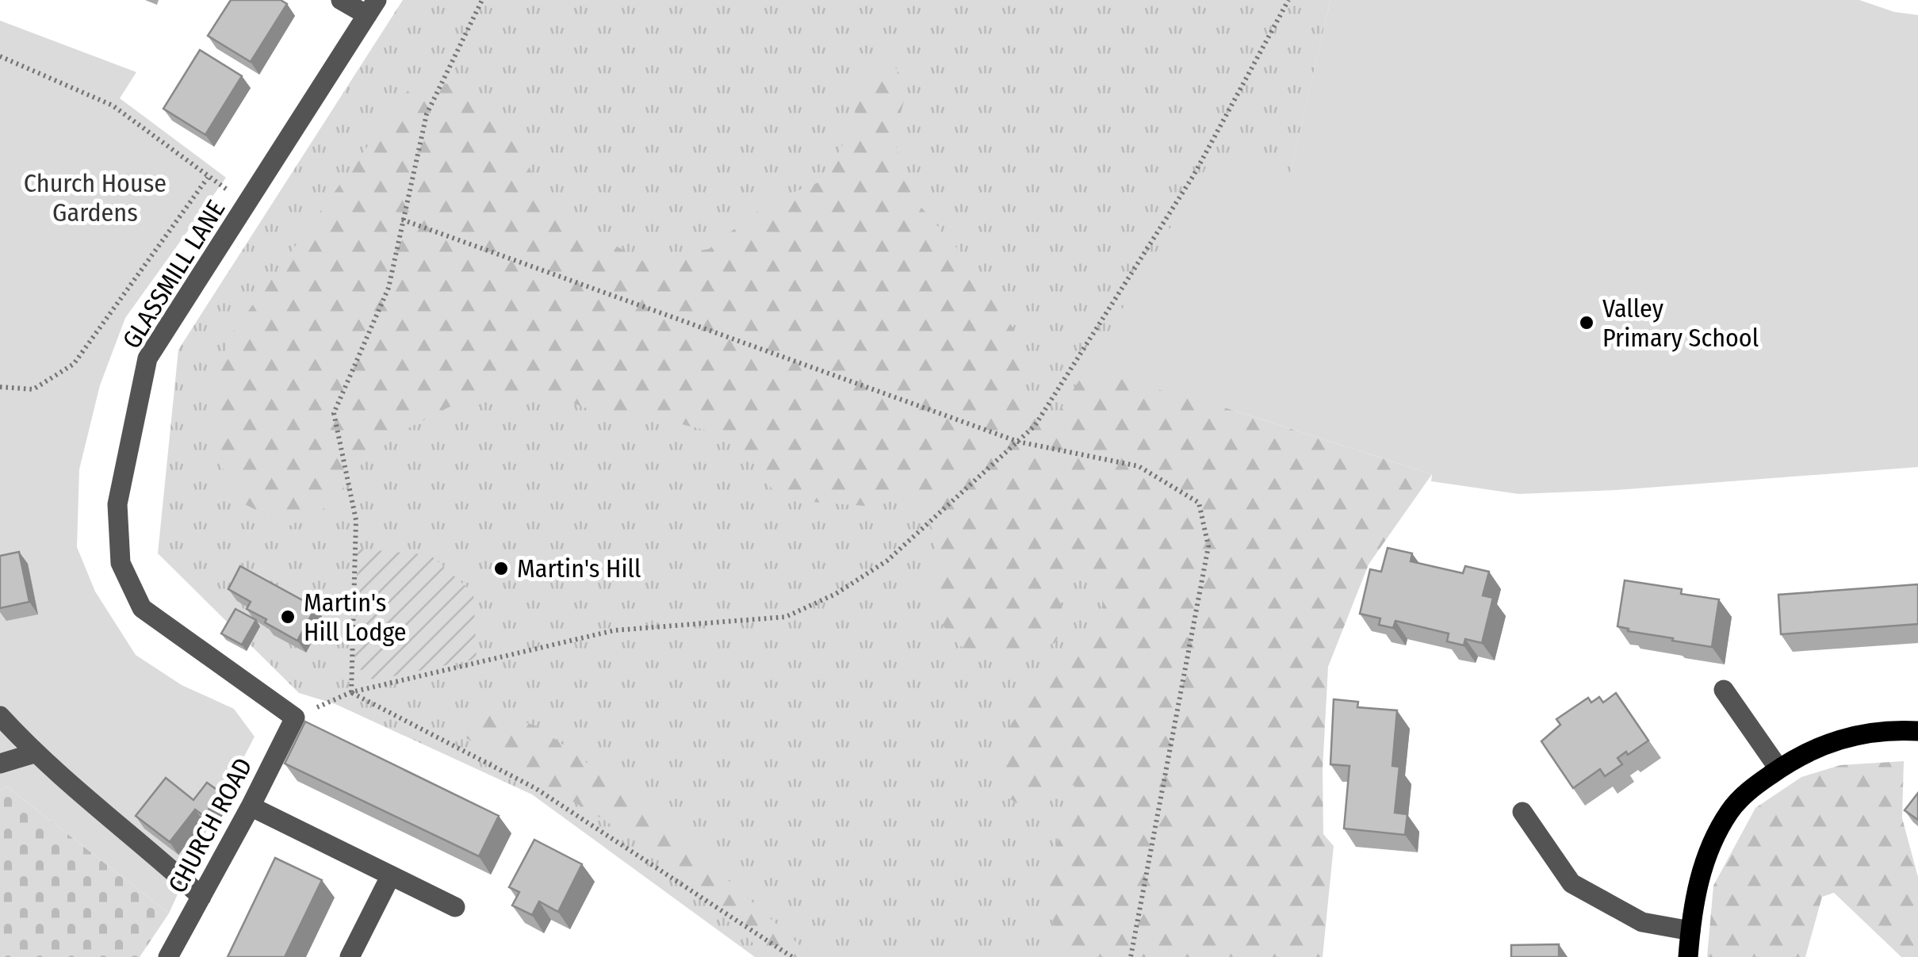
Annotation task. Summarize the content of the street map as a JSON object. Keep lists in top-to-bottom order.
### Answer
{
  "streets": {
    "street": ["GLASSMILL LANE", "CHURCH ROAD"]
  },
  "crossings": [
    ["GLASSMILL LANE", "CHURCH ROAD"]
  ],
  "parks": ["Church House Gardens"],
  "places": ["Valley Primary School", "Martin's Hill", "Martin's Hill Lodge"]
}
